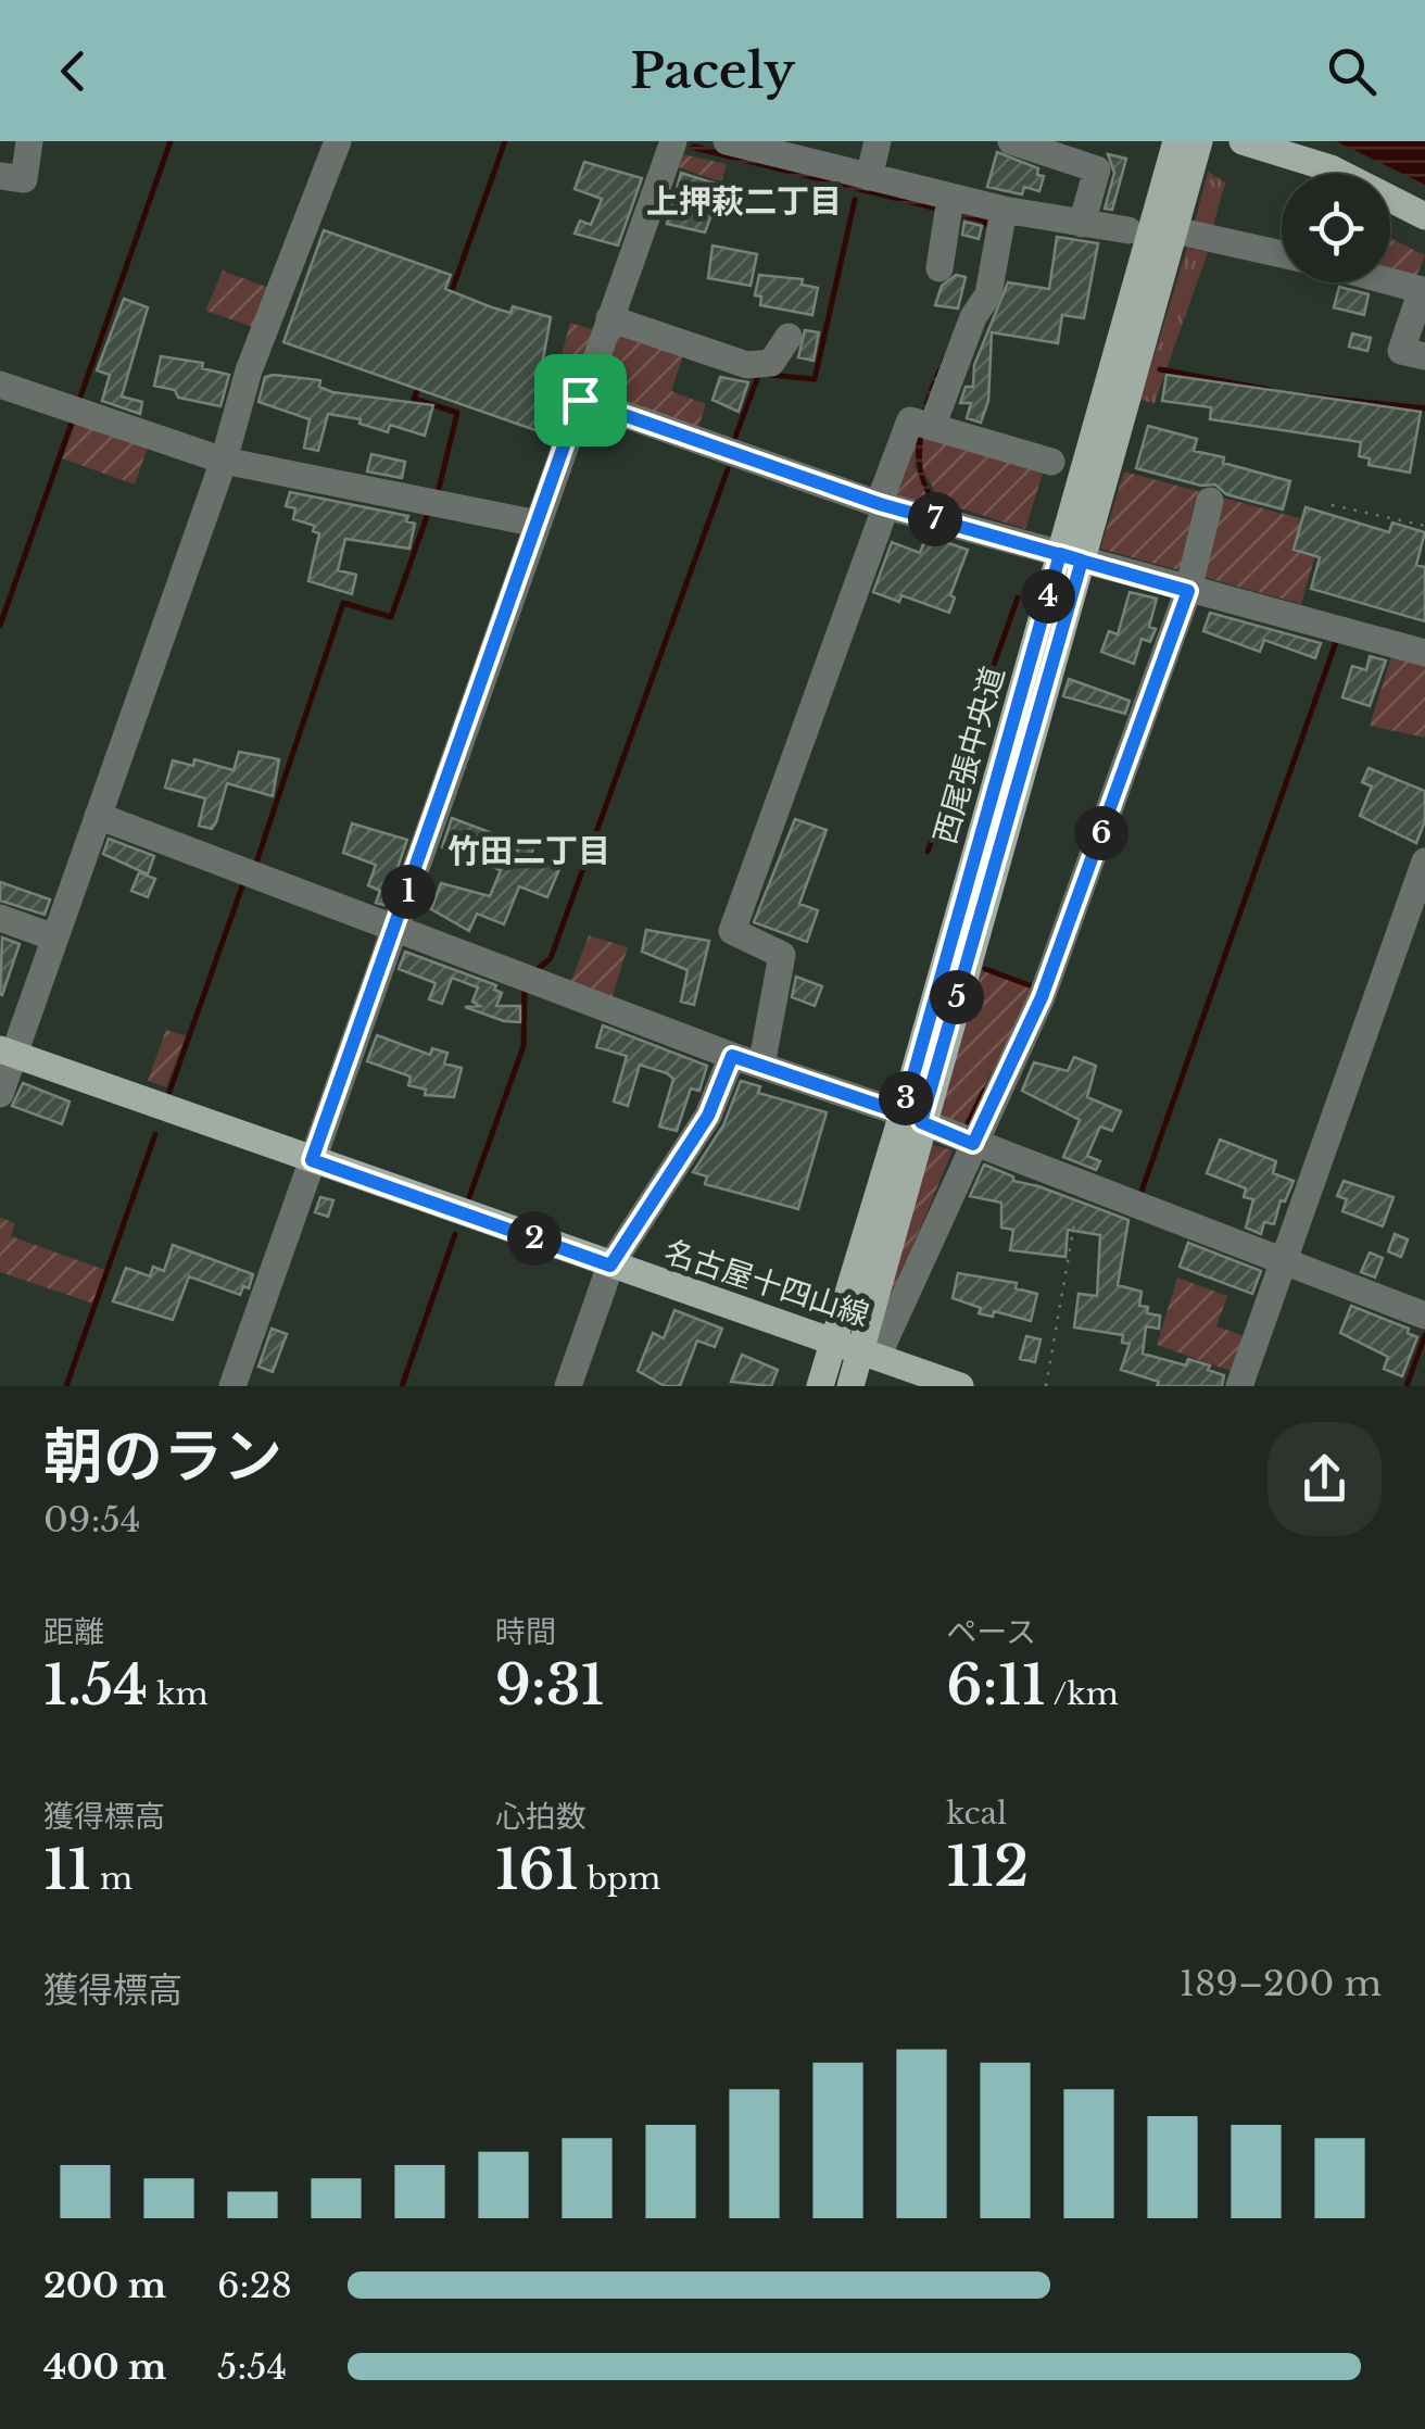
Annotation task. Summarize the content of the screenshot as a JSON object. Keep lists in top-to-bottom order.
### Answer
{
  "streets": {
    "main road": ["西尾張中央道", "名古屋十四山線"]
  },
  "crossings": [
    ["西尾張中央道", "名古屋十四山線"]
  ],
  "districts": ["上押萩二丁目", "竹田二丁目"],
  "page": {
    "header": "Pacely",
    "pins": [
      "7",
      "4",
      "6",
      "1",
      "5",
      "3",
      "2"
    ],
    "heading": ["朝のラン", "09:54"],
    "stats": [
      ["距離", "1.54 km"],
      ["時間", "9:31"],
      ["ペース", "6:11 /km"],
      ["獲得標高", "11 m"],
      ["心拍数", "161 bpm"],
      ["kcal", "112"]
    ],
    "chart": ["獲得標高", "189–200 m"],
    "list": [
      {
        "name": "200 m",
        "note": "6:28"
      },
      {
        "name": "400 m",
        "note": "5:54"
      }
    ]
  }
}
